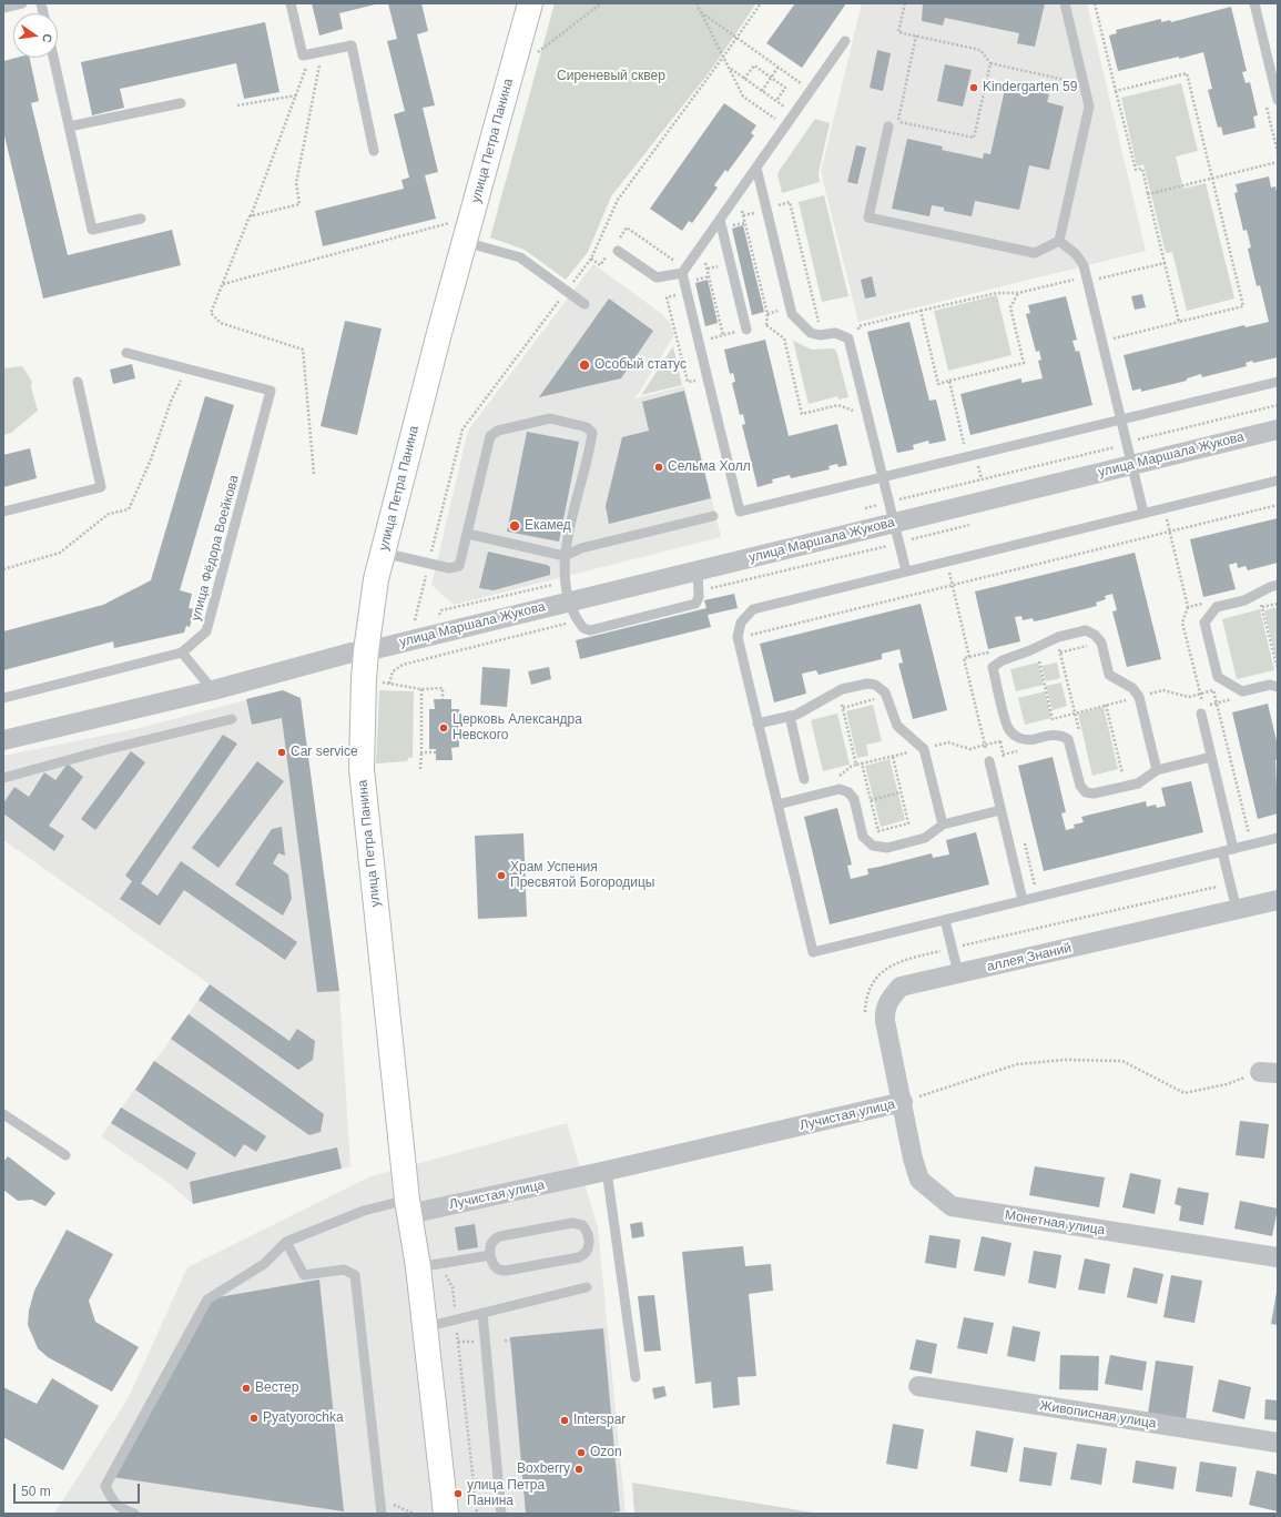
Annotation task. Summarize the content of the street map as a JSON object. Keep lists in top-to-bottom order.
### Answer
{
  "streets": {
    "main road": ["улица Петра Панина"],
    "street": [
      "улица Маршала Жукова",
      "аллея Знаний",
      "Лучистая улица",
      "Монетная улица",
      "Живописная улица"
    ],
    "lane": ["улица Фёдора Воейкова"]
  },
  "crossings": [
    ["улица Петра Панина", "улица Маршала Жукова"],
    ["улица Петра Панина", "Лучистая улица"],
    ["аллея Знаний", "Лучистая улица"],
    ["аллея Знаний", "Монетная улица"],
    ["Лучистая улица", "Монетная улица"]
  ],
  "parks": ["Сиреневый сквер"],
  "places": [
    "Kindergarten 59",
    "Особый статус",
    "Сельма Холл",
    "Екамед",
    "Церковь Александра Невского",
    "Car service",
    "Храм Успения Пресвятой Богородицы",
    "Вестер",
    "Pyatyorochka",
    "Interspar",
    "Ozon",
    "Boxberry",
    "улица Петра Панина"
  ],
  "scale_bar": "50 m",
  "north": "right"
}
